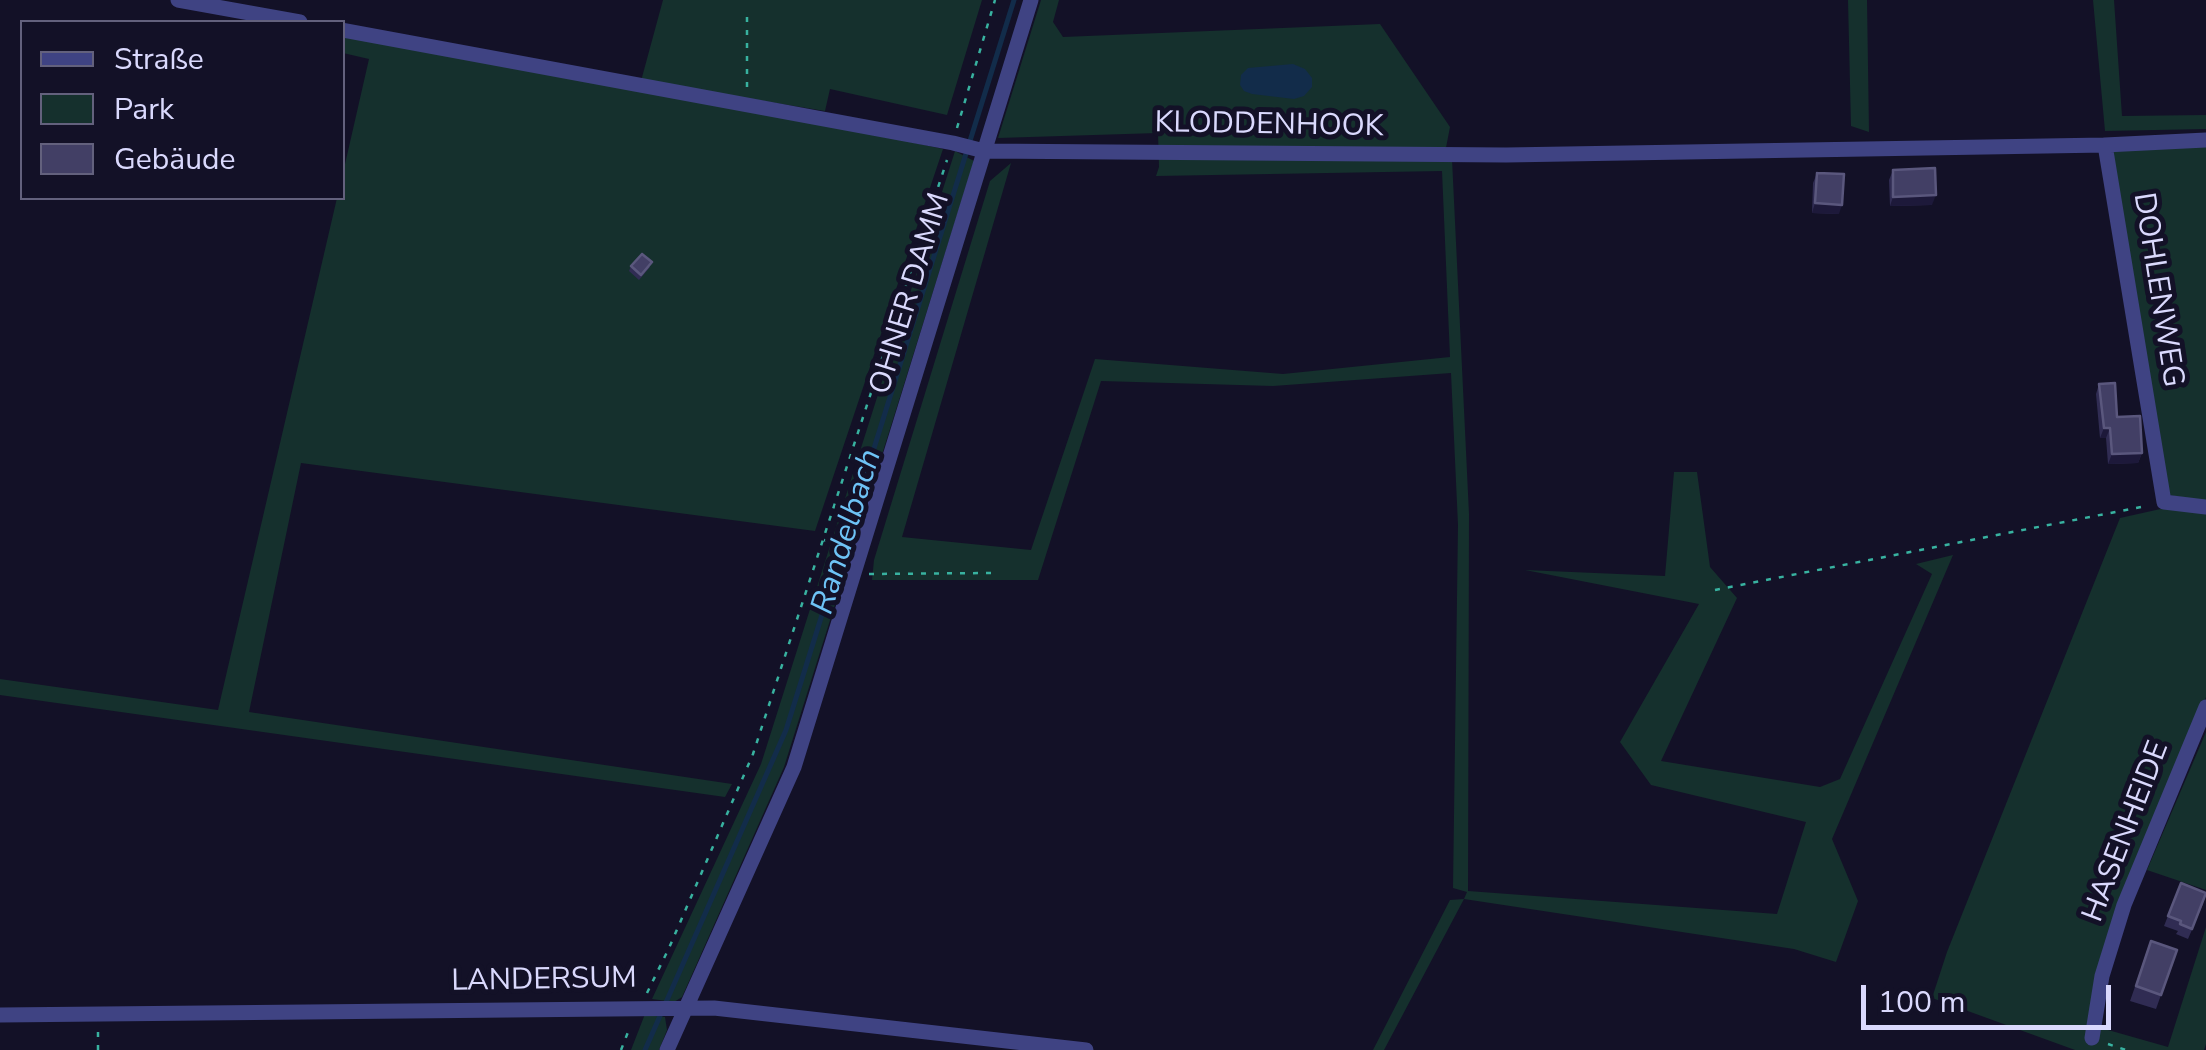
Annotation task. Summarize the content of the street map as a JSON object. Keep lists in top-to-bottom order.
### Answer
{
  "streets": {
    "street": [
      "KLODDENHOOK",
      "DOHLENWEG",
      "OHNER DAMM",
      "HASENHEIDE",
      "LANDERSUM"
    ]
  },
  "crossings": [
    ["KLODDENHOOK", "DOHLENWEG"],
    ["KLODDENHOOK", "OHNER DAMM"],
    ["OHNER DAMM", "LANDERSUM"]
  ],
  "water": ["Randelbach"],
  "legend": ["Straße", "Park", "Gebäude"],
  "scale_bar": "100 m"
}
